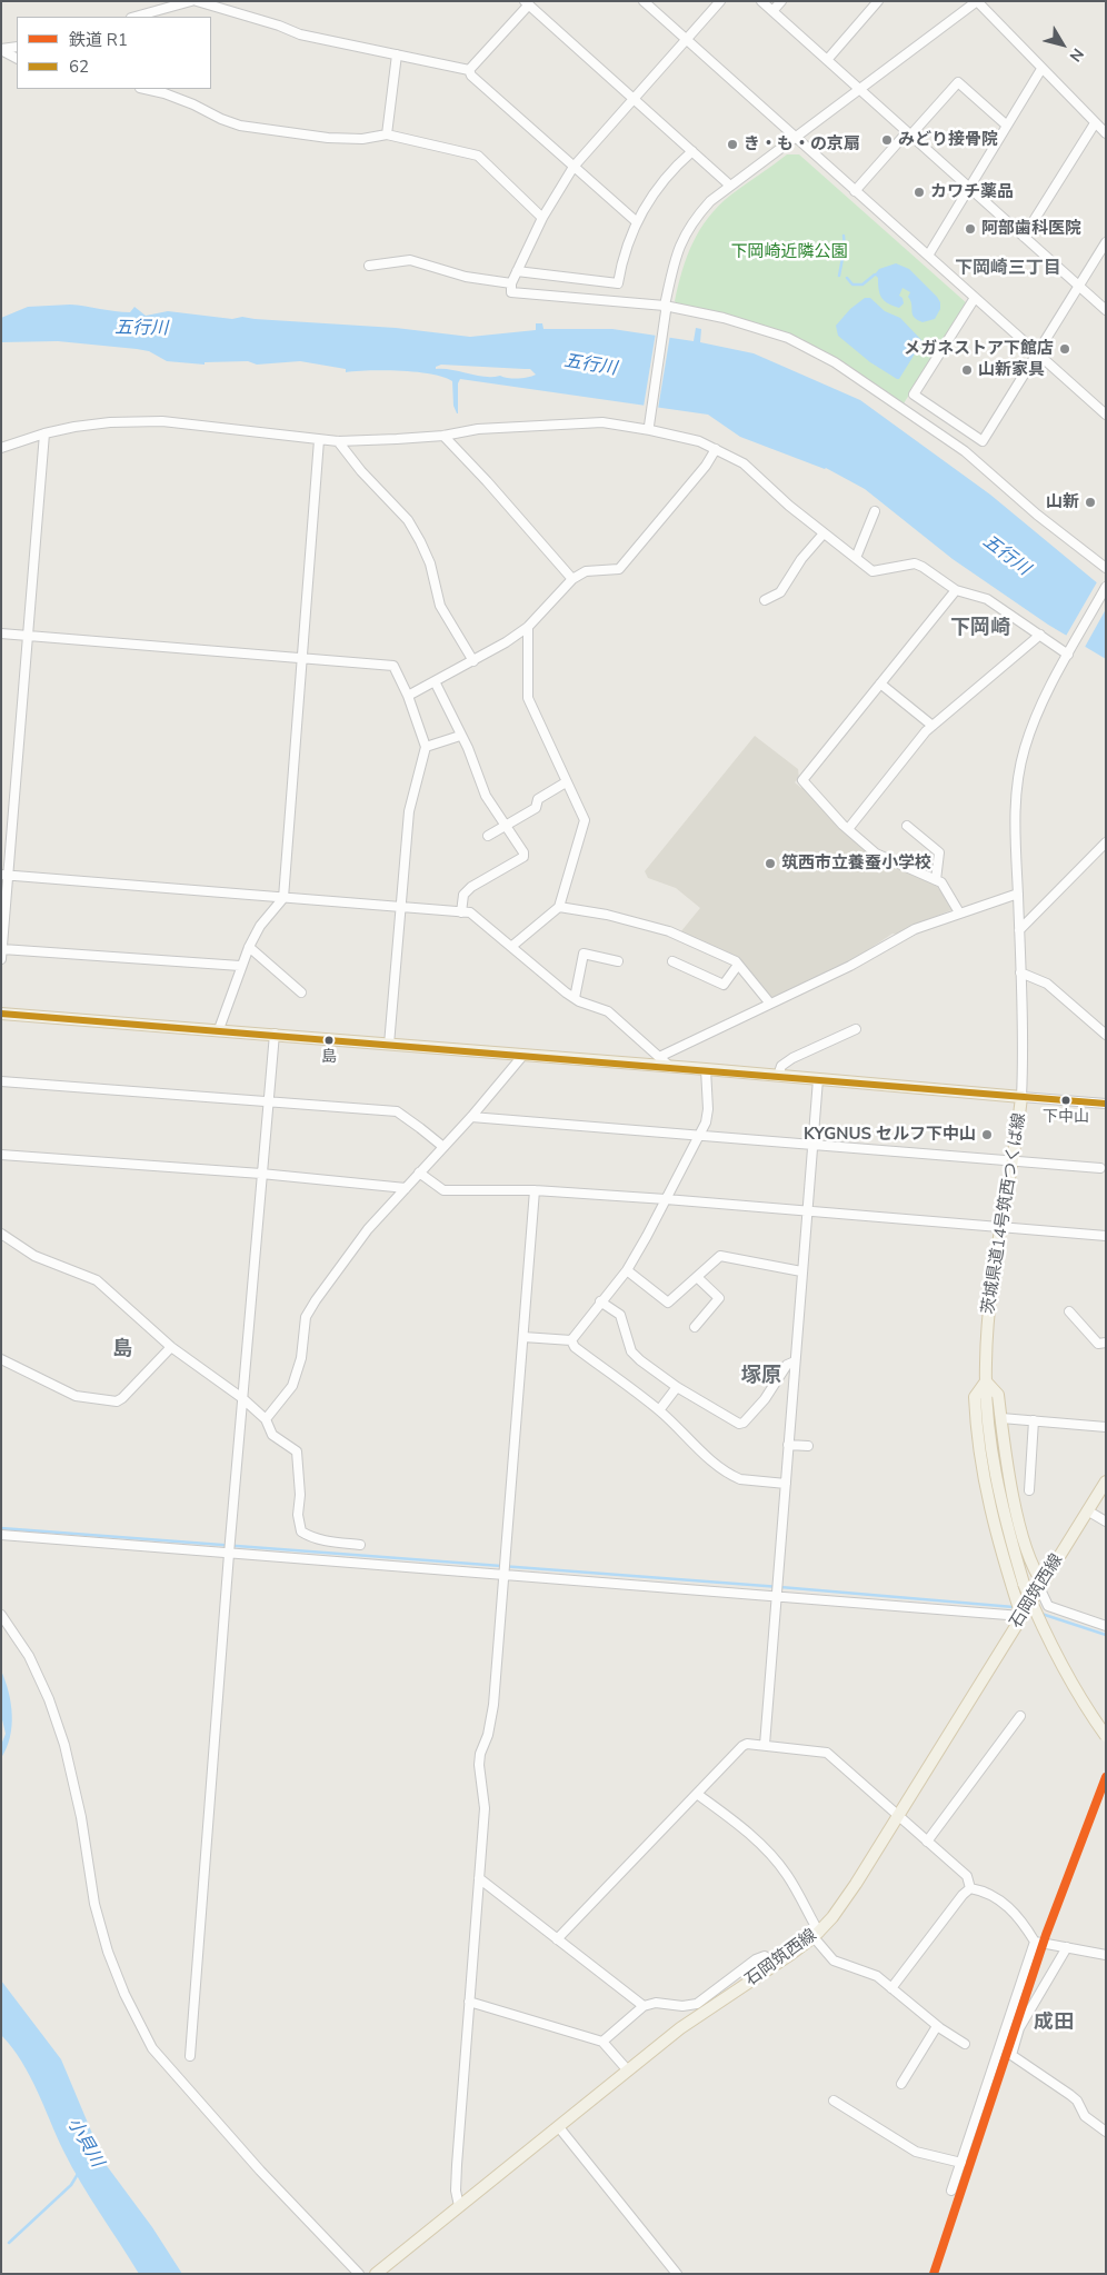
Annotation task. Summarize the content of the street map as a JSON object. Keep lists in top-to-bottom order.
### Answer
{
  "streets": {
    "main road": ["茨城県道14号筑西つくば線", "石岡筑西線"]
  },
  "districts": [
    "下岡崎三丁目",
    "下岡崎",
    "島",
    "塚原",
    "成田"
  ],
  "water": ["五行川", "小貝川"],
  "parks": ["下岡崎近隣公園"],
  "places": [
    "みどり接骨院",
    "き・も・の京扇",
    "カワチ薬品",
    "阿部歯科医院",
    "メガネストア下館店",
    "山新家具",
    "山新",
    "筑西市立養蚕小学校",
    "島",
    "下中山",
    "KYGNUS セルフ下中山"
  ],
  "lines": ["transit line 62", "rail line R1"],
  "legend": ["鉄道 R1", "62"],
  "north": "bottom right"
}
